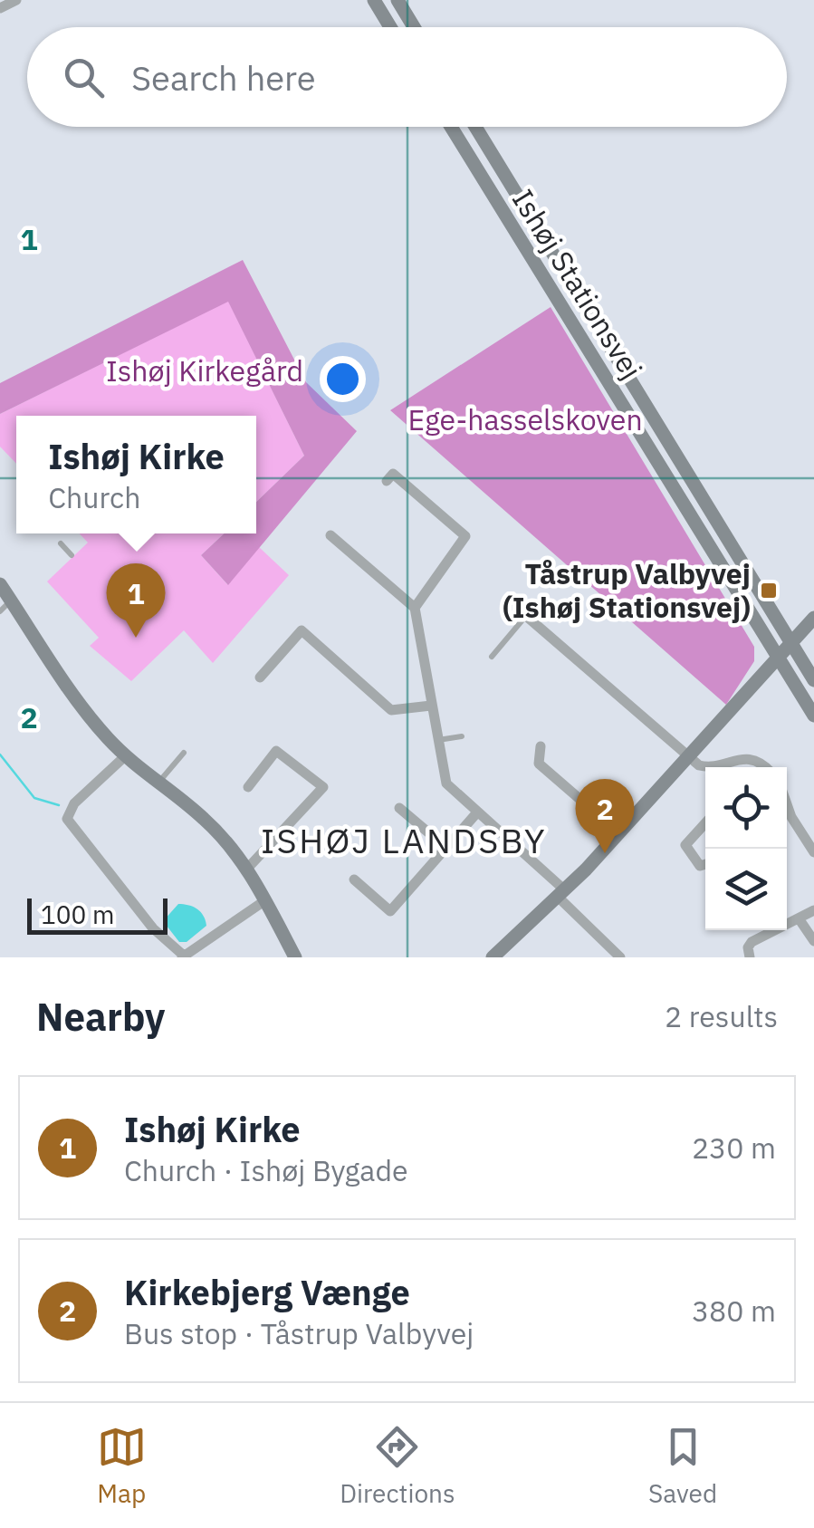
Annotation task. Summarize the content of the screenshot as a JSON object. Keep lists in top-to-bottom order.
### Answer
{
  "streets": {
    "main road": ["Ishøj Stationsvej"]
  },
  "districts": ["ISHØJ LANDSBY"],
  "parks": ["Ishøj Kirkegård", "Ege-hasselskoven"],
  "places": {
    "transit": ["Tåstrup Valbyvej (Ishøj Stationsvej)"]
  },
  "scale_bar": "100 m",
  "page": {
    "search": "Search here",
    "popup": ["Ishøj Kirke", "Church"],
    "pins": ["1", "2"],
    "scale": "100 m",
    "heading": ["Nearby", "2 results"],
    "list": [
      {
        "mark": "1",
        "name": "Ishøj Kirke",
        "note": "Church · Ishøj Bygade",
        "value": "230 m"
      },
      {
        "mark": "2",
        "name": "Kirkebjerg Vænge",
        "note": "Bus stop · Tåstrup Valbyvej",
        "value": "380 m"
      }
    ],
    "nav": ["Map", "Directions", "Saved"]
  },
  "grid": {
    "rows": ["1", "2"]
  }
}
